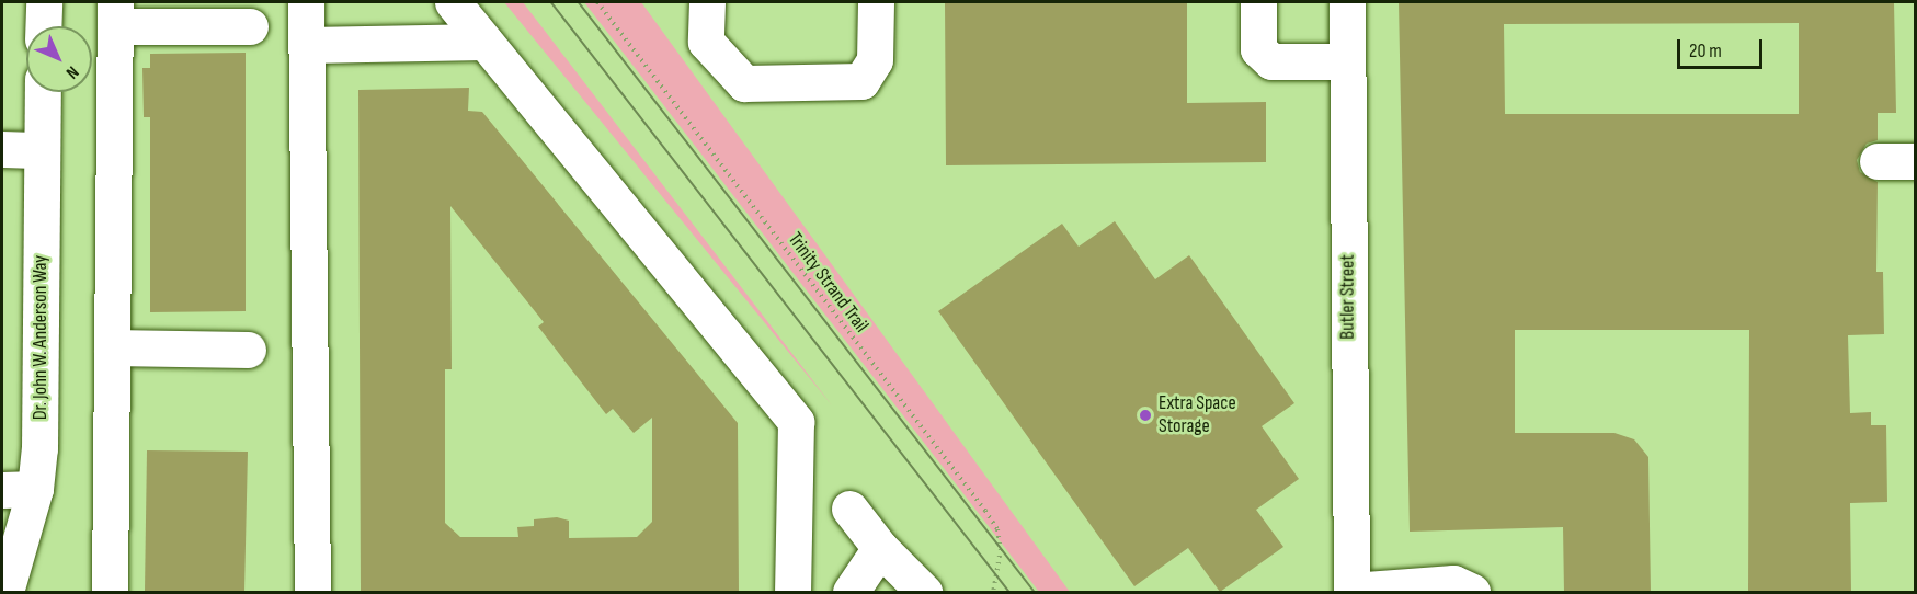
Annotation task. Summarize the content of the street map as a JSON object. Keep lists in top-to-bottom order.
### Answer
{
  "streets": {
    "street": ["Butler Street", "Dr. John W. Anderson Way"],
    "path": ["Trinity Strand Trail"]
  },
  "places": ["Extra Space Storage"],
  "scale_bar": "20 m",
  "north": "bottom right"
}
